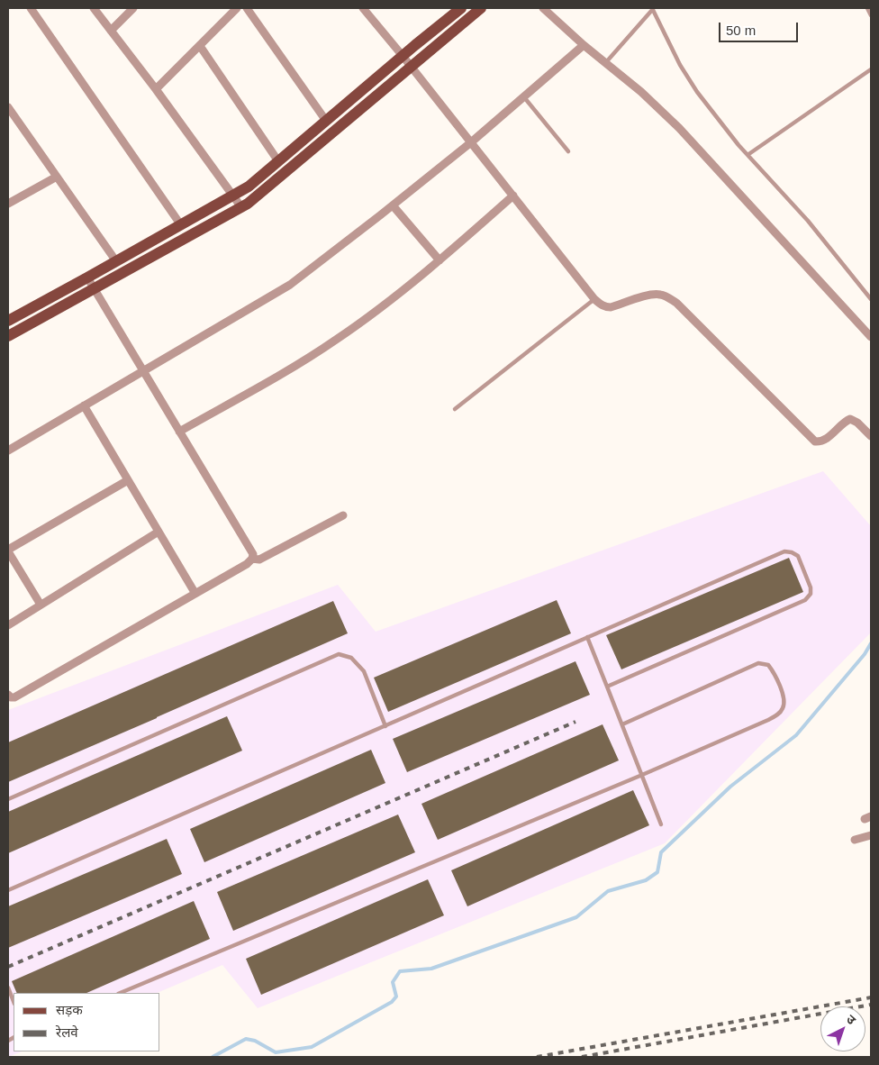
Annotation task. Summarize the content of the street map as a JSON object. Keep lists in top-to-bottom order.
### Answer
{
  "legend": ["सड़क", "रेलवे"],
  "scale_bar": "50 m",
  "north": "top right"
}
